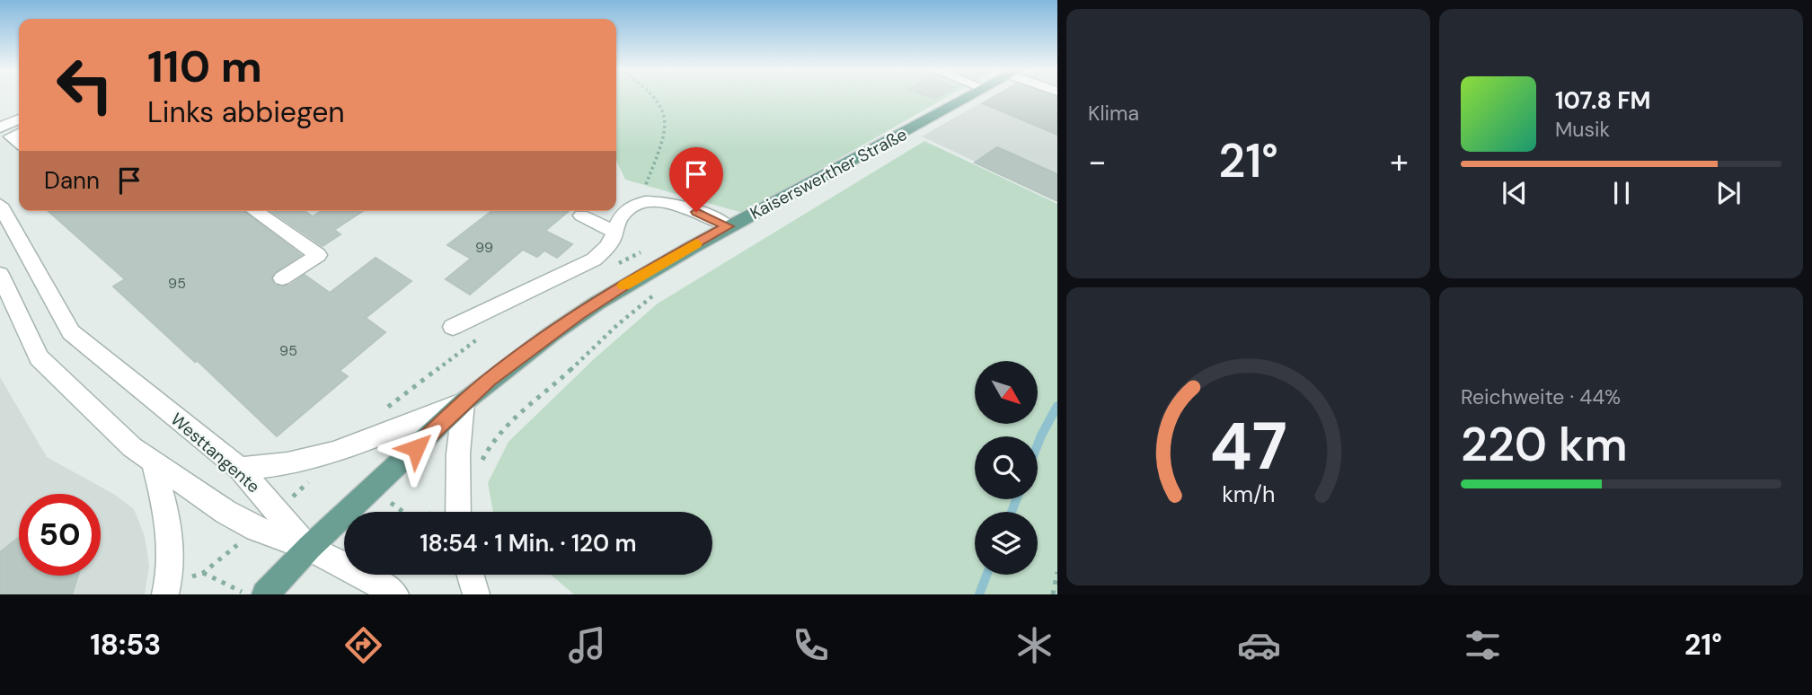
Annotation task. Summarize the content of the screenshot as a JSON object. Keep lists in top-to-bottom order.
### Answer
{
  "streets": {
    "main road": ["Kaiserswerther Straße"],
    "street": ["Westtangente"]
  },
  "crossings": [
    ["Kaiserswerther Straße", "Westtangente"]
  ],
  "house_numbers": ["99", "95", "95"],
  "north": "bottom right",
  "page": {
    "tile": [
      "Klima",
      ["Reichweite · 44%", "220 km"]
    ],
    "turn": ["110 m", "Links abbiegen"],
    "song": ["107.8 FM", "Musik"],
    "heat": ["−", "21°", "+"],
    "then": "Dann",
    "limit": "50",
    "trip": "18:54 · 1 Min. · 120 m",
    "tabs": ["18:53", "21°"],
    "gauge": ["47", "km/h"]
  }
}
